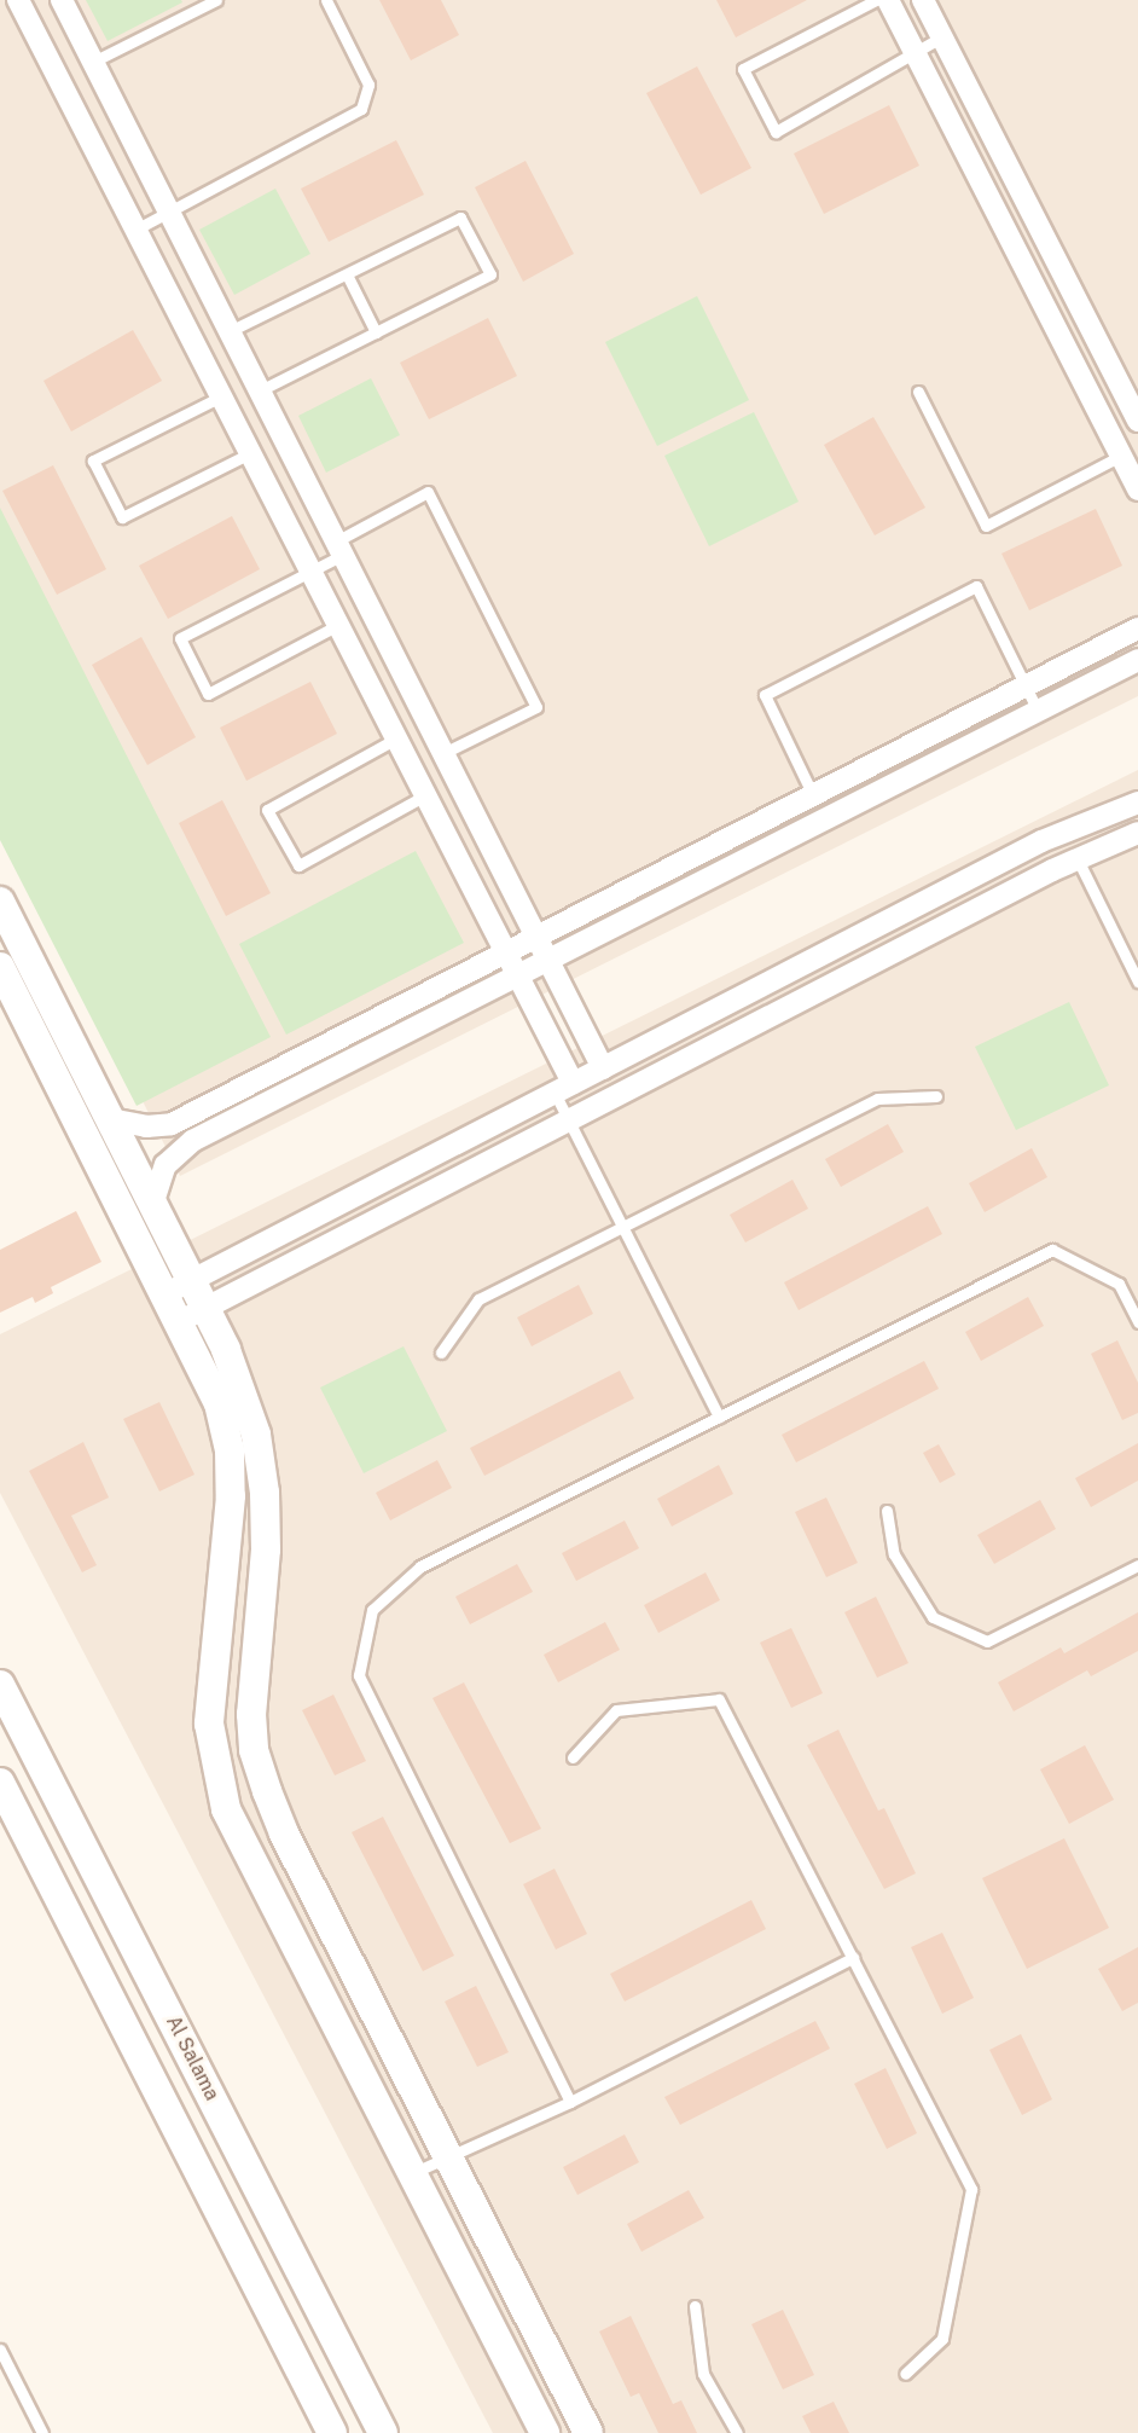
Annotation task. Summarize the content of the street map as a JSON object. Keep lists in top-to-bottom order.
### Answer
{
  "streets": {
    "street": ["Al Salama"]
  }
}
